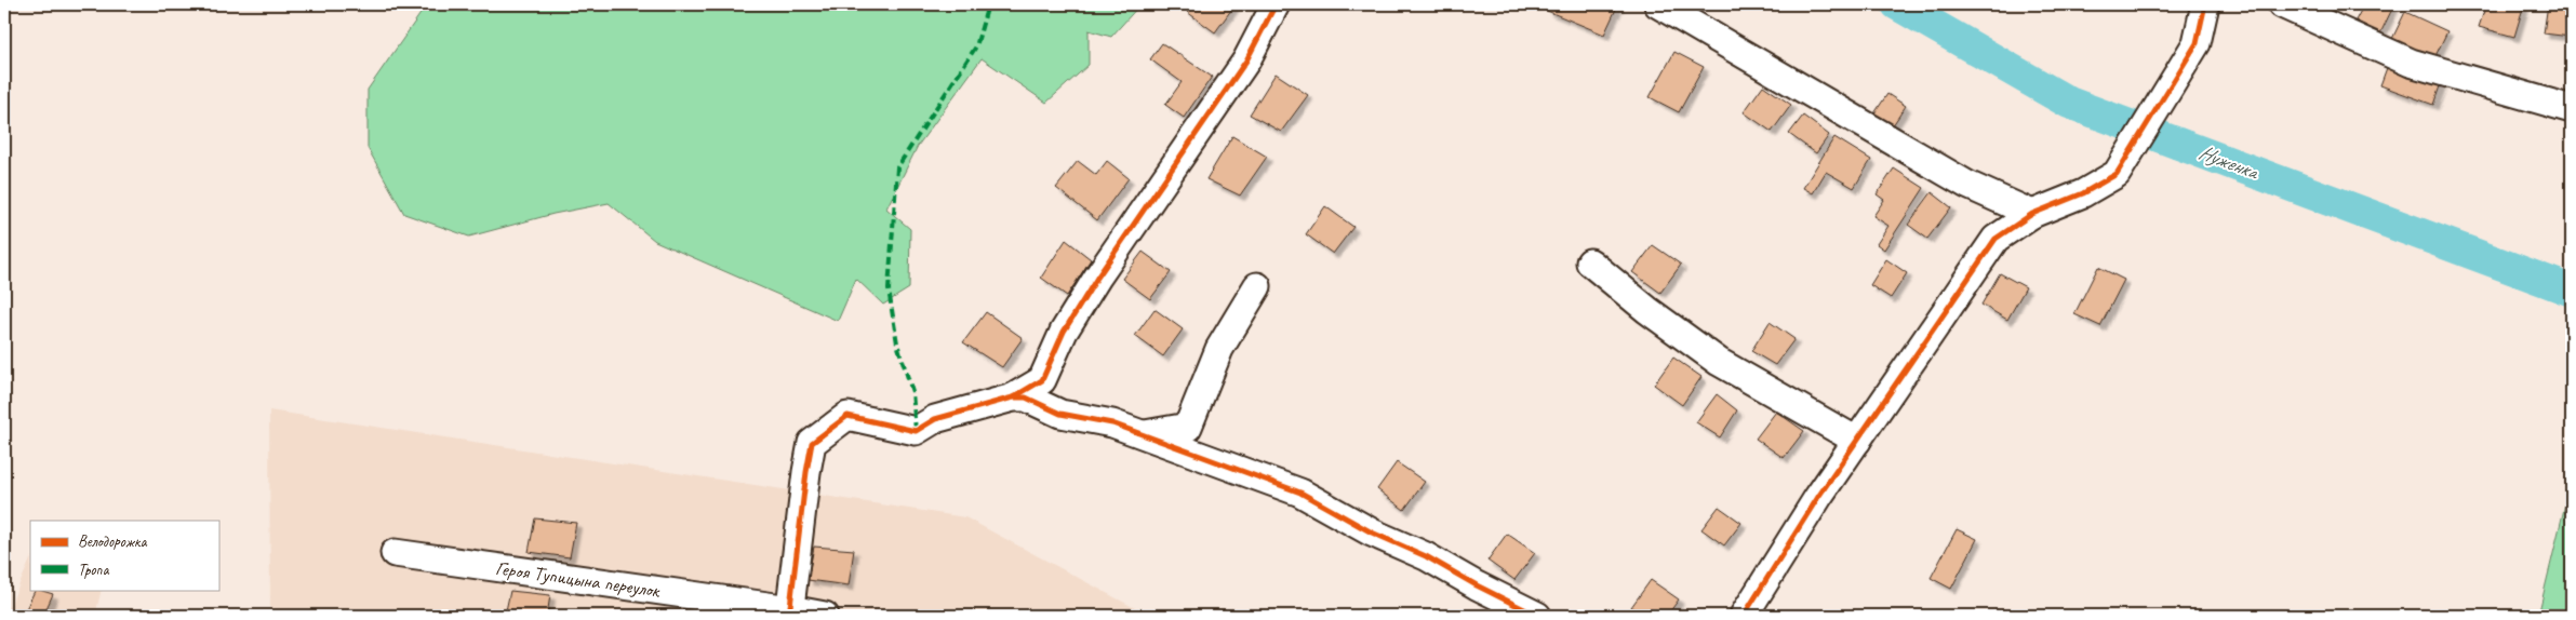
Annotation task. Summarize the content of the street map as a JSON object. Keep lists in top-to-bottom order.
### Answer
{
  "streets": {
    "street": ["Героя Тупицына переулок"]
  },
  "water": ["Нуженка"],
  "legend": ["Велодорожка", "Тропа"]
}
